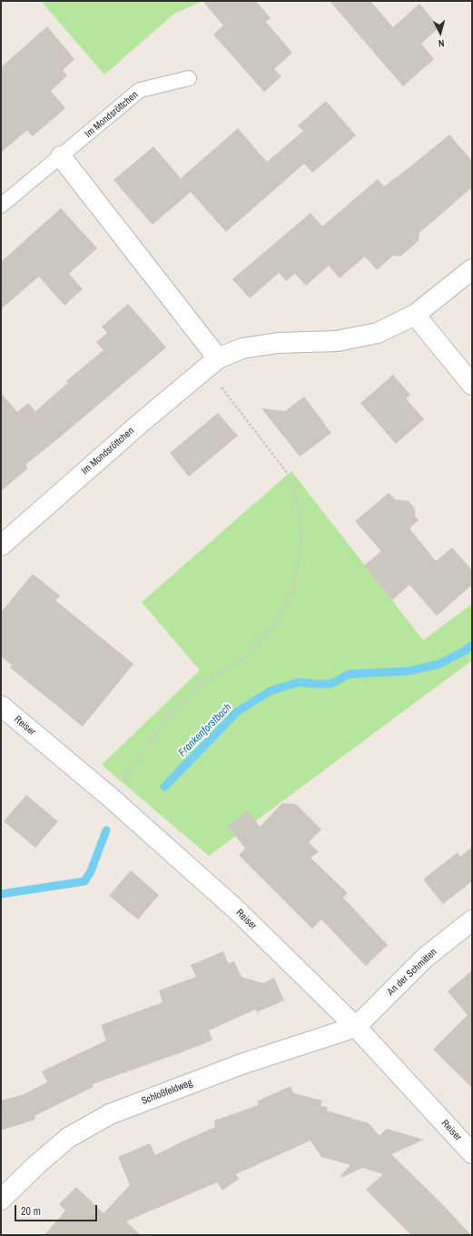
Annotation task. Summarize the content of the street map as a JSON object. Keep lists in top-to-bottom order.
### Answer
{
  "streets": {
    "street": [
      "Im Mondsröttchen",
      "Reiser",
      "An der Schmitten",
      "Schloßfeldweg"
    ]
  },
  "crossings": [
    ["Reiser", "An der Schmitten"],
    ["Reiser", "Schloßfeldweg"],
    ["An der Schmitten", "Schloßfeldweg"]
  ],
  "water": ["Frankenforstbach"],
  "scale_bar": "20 m",
  "north": "bottom"
}
